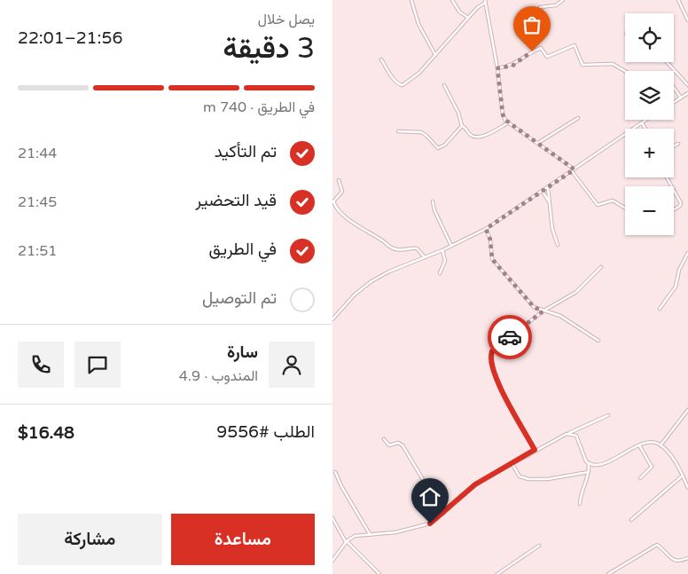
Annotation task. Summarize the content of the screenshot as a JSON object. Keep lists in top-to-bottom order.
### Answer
{
  "page": {
    "heading": ["3 دقيقة", "يصل خلال", "21:56–22:01"],
    "panel": [
      "سارة",
      "المندوب · 4.9",
      "الطلب #9556",
      "$16.48"
    ],
    "map_buttons": ["+", "−"],
    "bar": "في الطريق · 740 m",
    "list": [
      ["تم التأكيد", "21:44"],
      ["قيد التحضير", "21:45"],
      ["في الطريق", "21:51"],
      "تم التوصيل"
    ],
    "buttons": ["مساعدة", "مشاركة"]
  }
}
